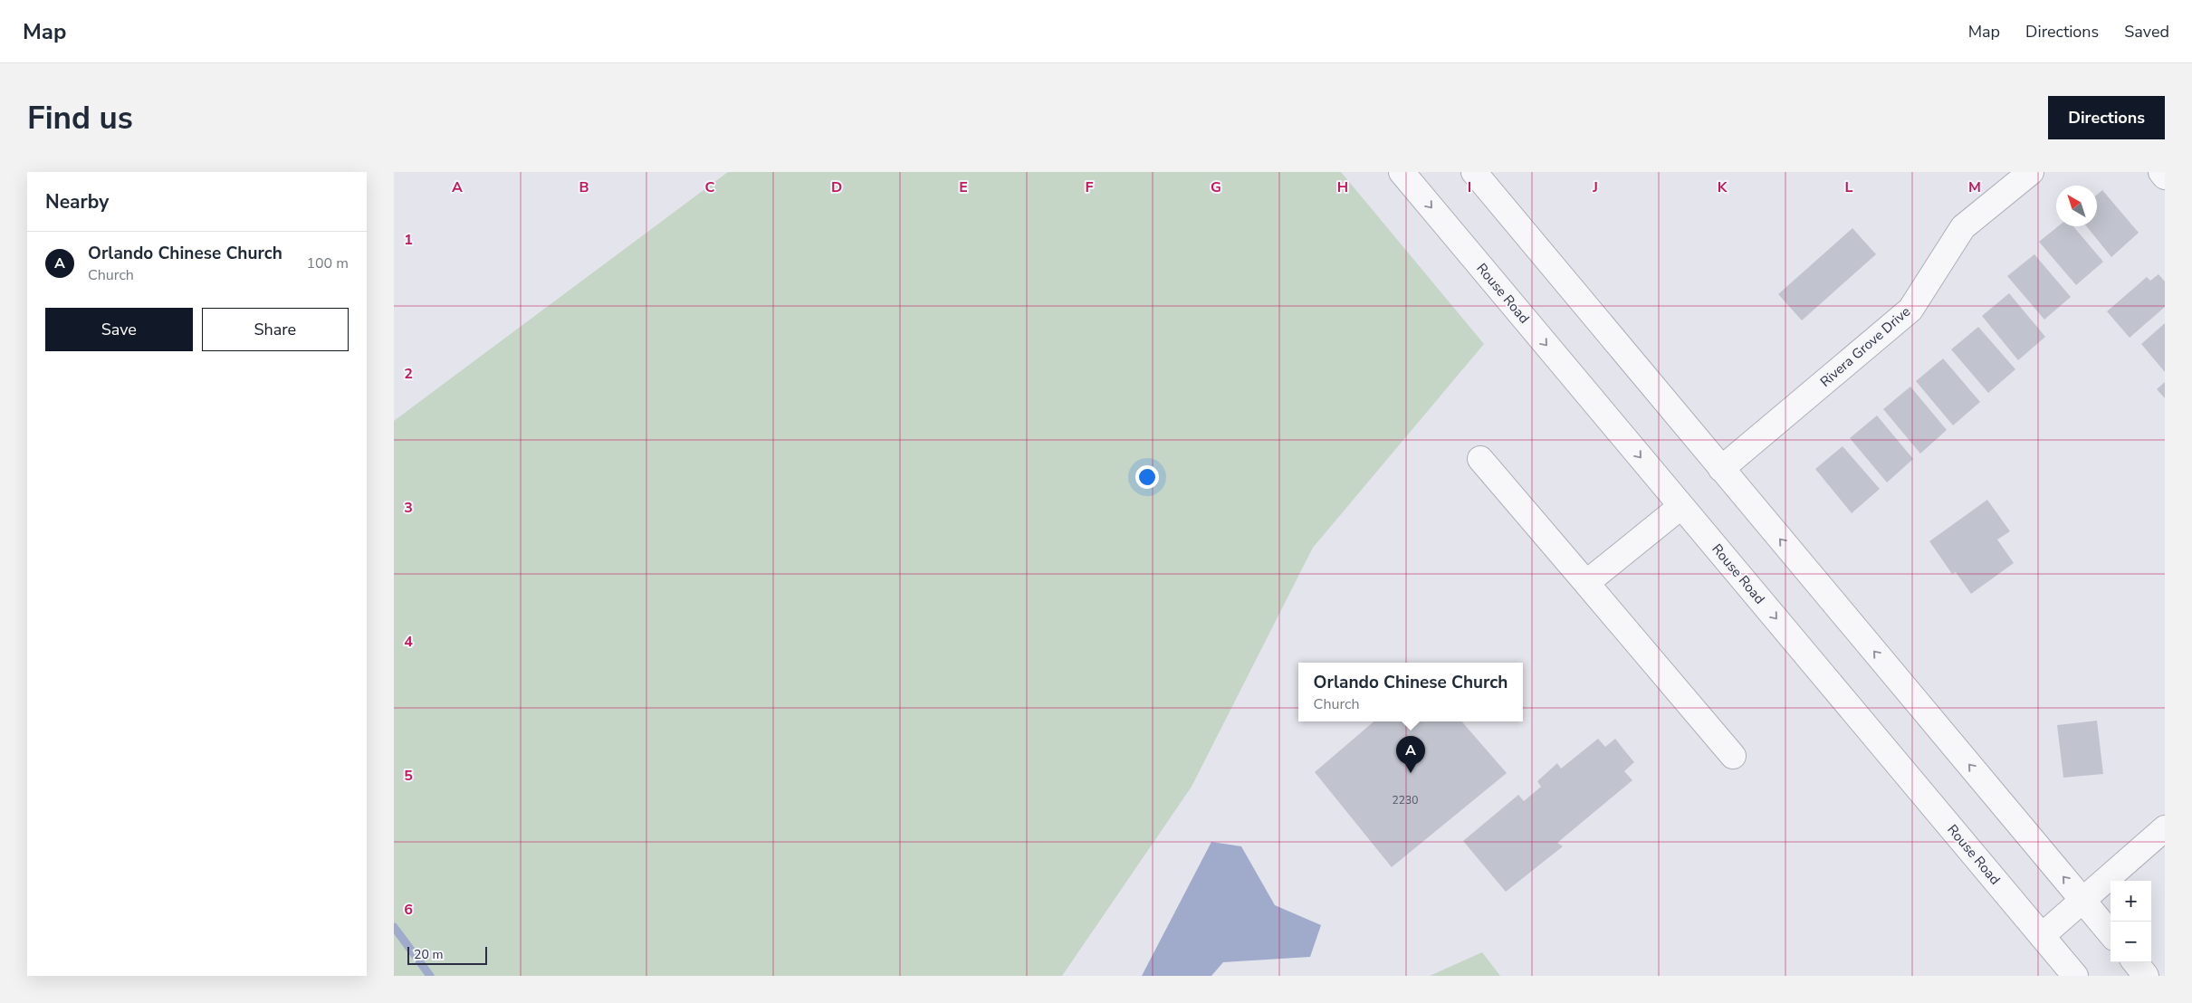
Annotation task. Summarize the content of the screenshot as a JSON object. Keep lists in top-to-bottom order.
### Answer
{
  "streets": {
    "street": ["Rouse Road", "Rivera Grove Drive"]
  },
  "house_numbers": ["2230"],
  "scale_bar": "20 m",
  "north": "top left",
  "page": {
    "header": "Map",
    "nav": ["Map", "Directions", "Saved"],
    "buttons": [
      "Directions",
      ["Save", "Share"]
    ],
    "title": "Find us",
    "heading": "Nearby",
    "list": [
      {
        "mark": "A",
        "name": "Orlando Chinese Church",
        "note": "Church",
        "value": "100 m"
      }
    ],
    "popup": ["Orlando Chinese Church", "Church"],
    "pins": "A",
    "map_buttons": ["+", "−"],
    "scale": "20 m"
  },
  "grid": {
    "columns": [
      "A",
      "B",
      "C",
      "D",
      "E",
      "F",
      "G",
      "H",
      "I",
      "J",
      "K",
      "L",
      "M"
    ],
    "rows": [
      "1",
      "2",
      "3",
      "4",
      "5",
      "6"
    ]
  }
}
